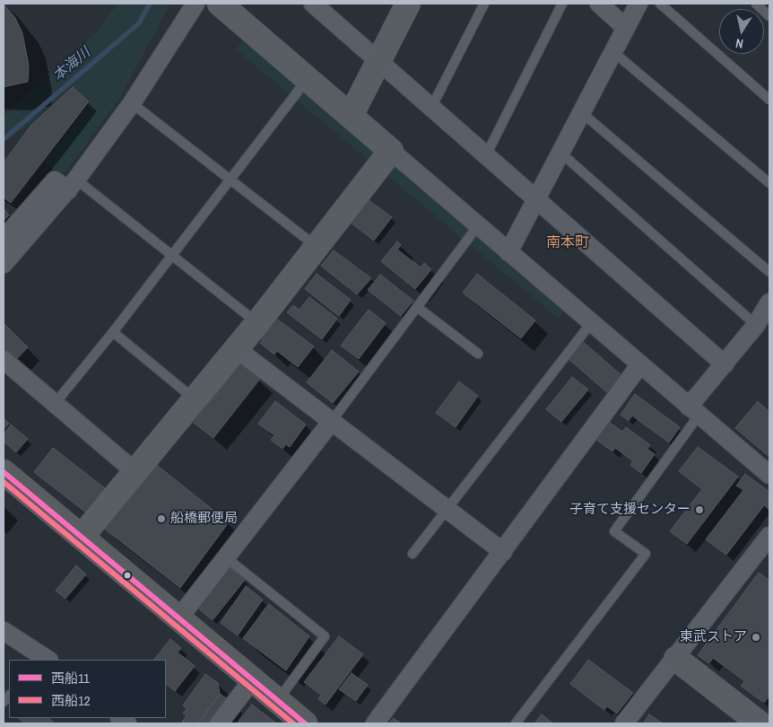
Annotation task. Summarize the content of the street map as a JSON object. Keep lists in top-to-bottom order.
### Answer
{
  "districts": ["南本町"],
  "water": ["本海川"],
  "places": ["子育て支援センター", "船橋郵便局", "東武ストア"],
  "lines": ["transit line 西船11", "transit line 西船12"],
  "legend": ["西船11", "西船12"],
  "north": "bottom"
}
